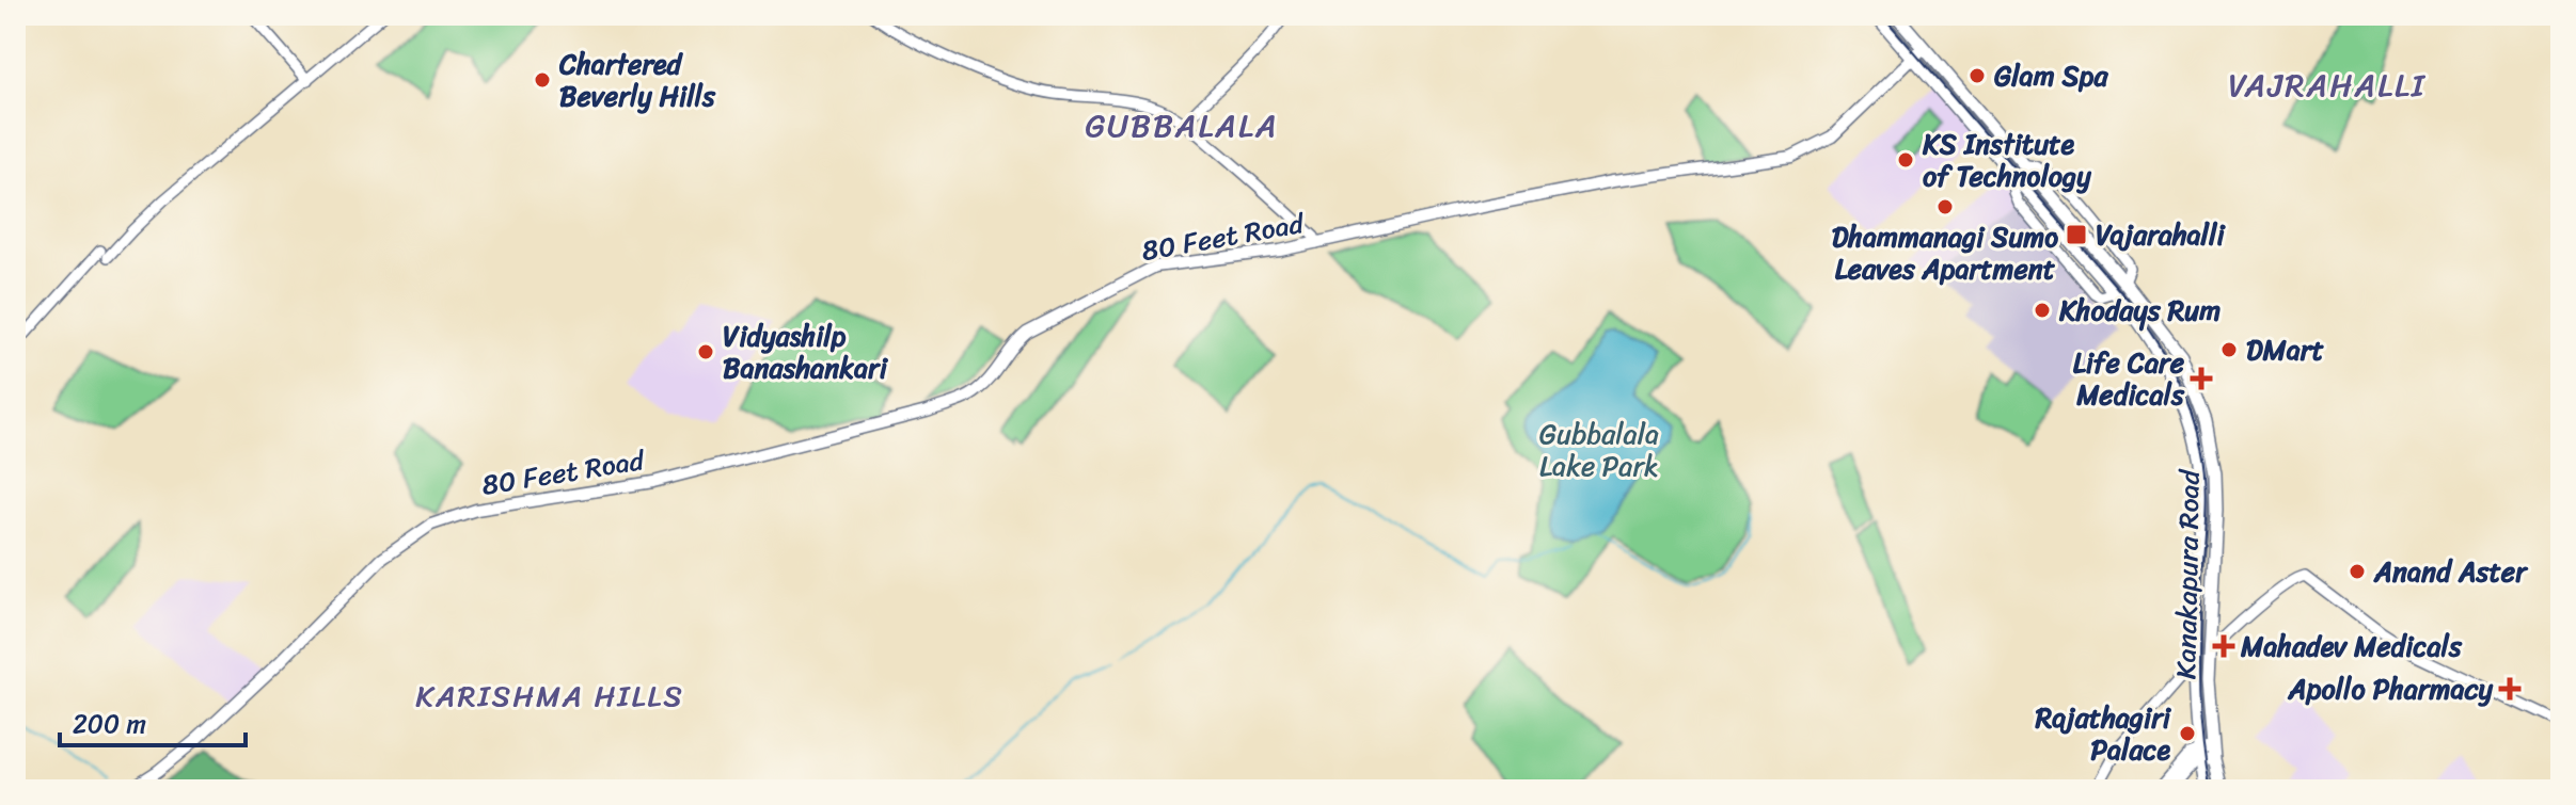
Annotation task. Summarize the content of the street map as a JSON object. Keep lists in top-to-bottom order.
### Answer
{
  "streets": {
    "highway": ["Kanakapura Road"],
    "main road": ["80 Feet Road"]
  },
  "crossings": [
    ["80 Feet Road", "Kanakapura Road"]
  ],
  "districts": ["VAJRAHALLI", "GUBBALALA", "KARISHMA HILLS"],
  "parks": ["Gubbalala Lake Park"],
  "places": {
    "other": [
      "Glam Spa",
      "Chartered Beverly Hills",
      "KS Institute of Technology",
      "Dhammanagi Sumo Leaves Apartment",
      "Khodays Rum",
      "DMart",
      "Vidyashilp Banashankari",
      "Anand Aster",
      "Rajathagiri Palace"
    ],
    "transit": ["Vajarahalli"],
    "health": ["Life Care Medicals", "Mahadev Medicals", "Apollo Pharmacy"]
  },
  "scale_bar": "200 m"
}
